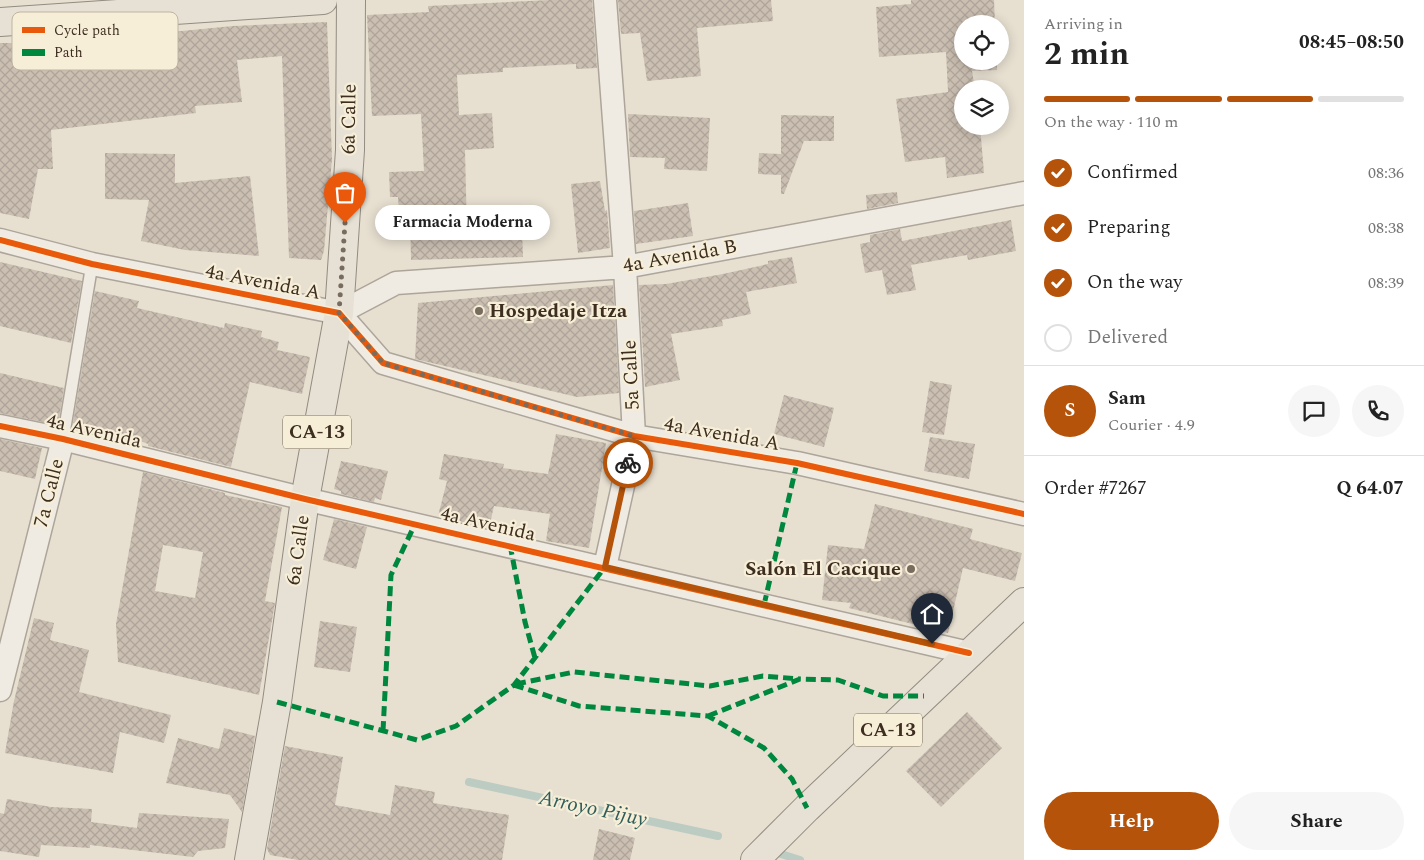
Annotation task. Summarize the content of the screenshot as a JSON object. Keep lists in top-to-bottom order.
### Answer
{
  "streets": {
    "main road": ["6a Calle", "CA-13"],
    "street": [
      "4a Avenida B",
      "4a Avenida A",
      "5a Calle",
      "4a Avenida",
      "7a Calle"
    ]
  },
  "crossings": [
    ["6a Calle", "4a Avenida B"],
    ["6a Calle", "4a Avenida A"],
    ["6a Calle", "4a Avenida"],
    ["4a Avenida B", "4a Avenida A"],
    ["4a Avenida B", "5a Calle"],
    ["4a Avenida A", "5a Calle"],
    ["4a Avenida A", "7a Calle"],
    ["5a Calle", "4a Avenida"],
    ["4a Avenida", "CA-13"],
    ["4a Avenida", "7a Calle"]
  ],
  "water": ["Arroyo Pijuy"],
  "places": ["Farmacia Moderna", "Hospedaje Itza", "Salón El Cacique"],
  "legend": ["Cycle path", "Path"],
  "page": {
    "heading": ["2 min", "Arriving in", "08:45–08:50"],
    "panel": [
      "Sam",
      "Courier · 4.9",
      "Order #7267",
      "Q 64.07"
    ],
    "bar": "On the way · 110 m",
    "list": [
      ["Confirmed", "08:36"],
      ["Preparing", "08:38"],
      ["On the way", "08:39"],
      "Delivered"
    ],
    "bubble": "Farmacia Moderna",
    "round": "S",
    "buttons": ["Help", "Share"]
  }
}
